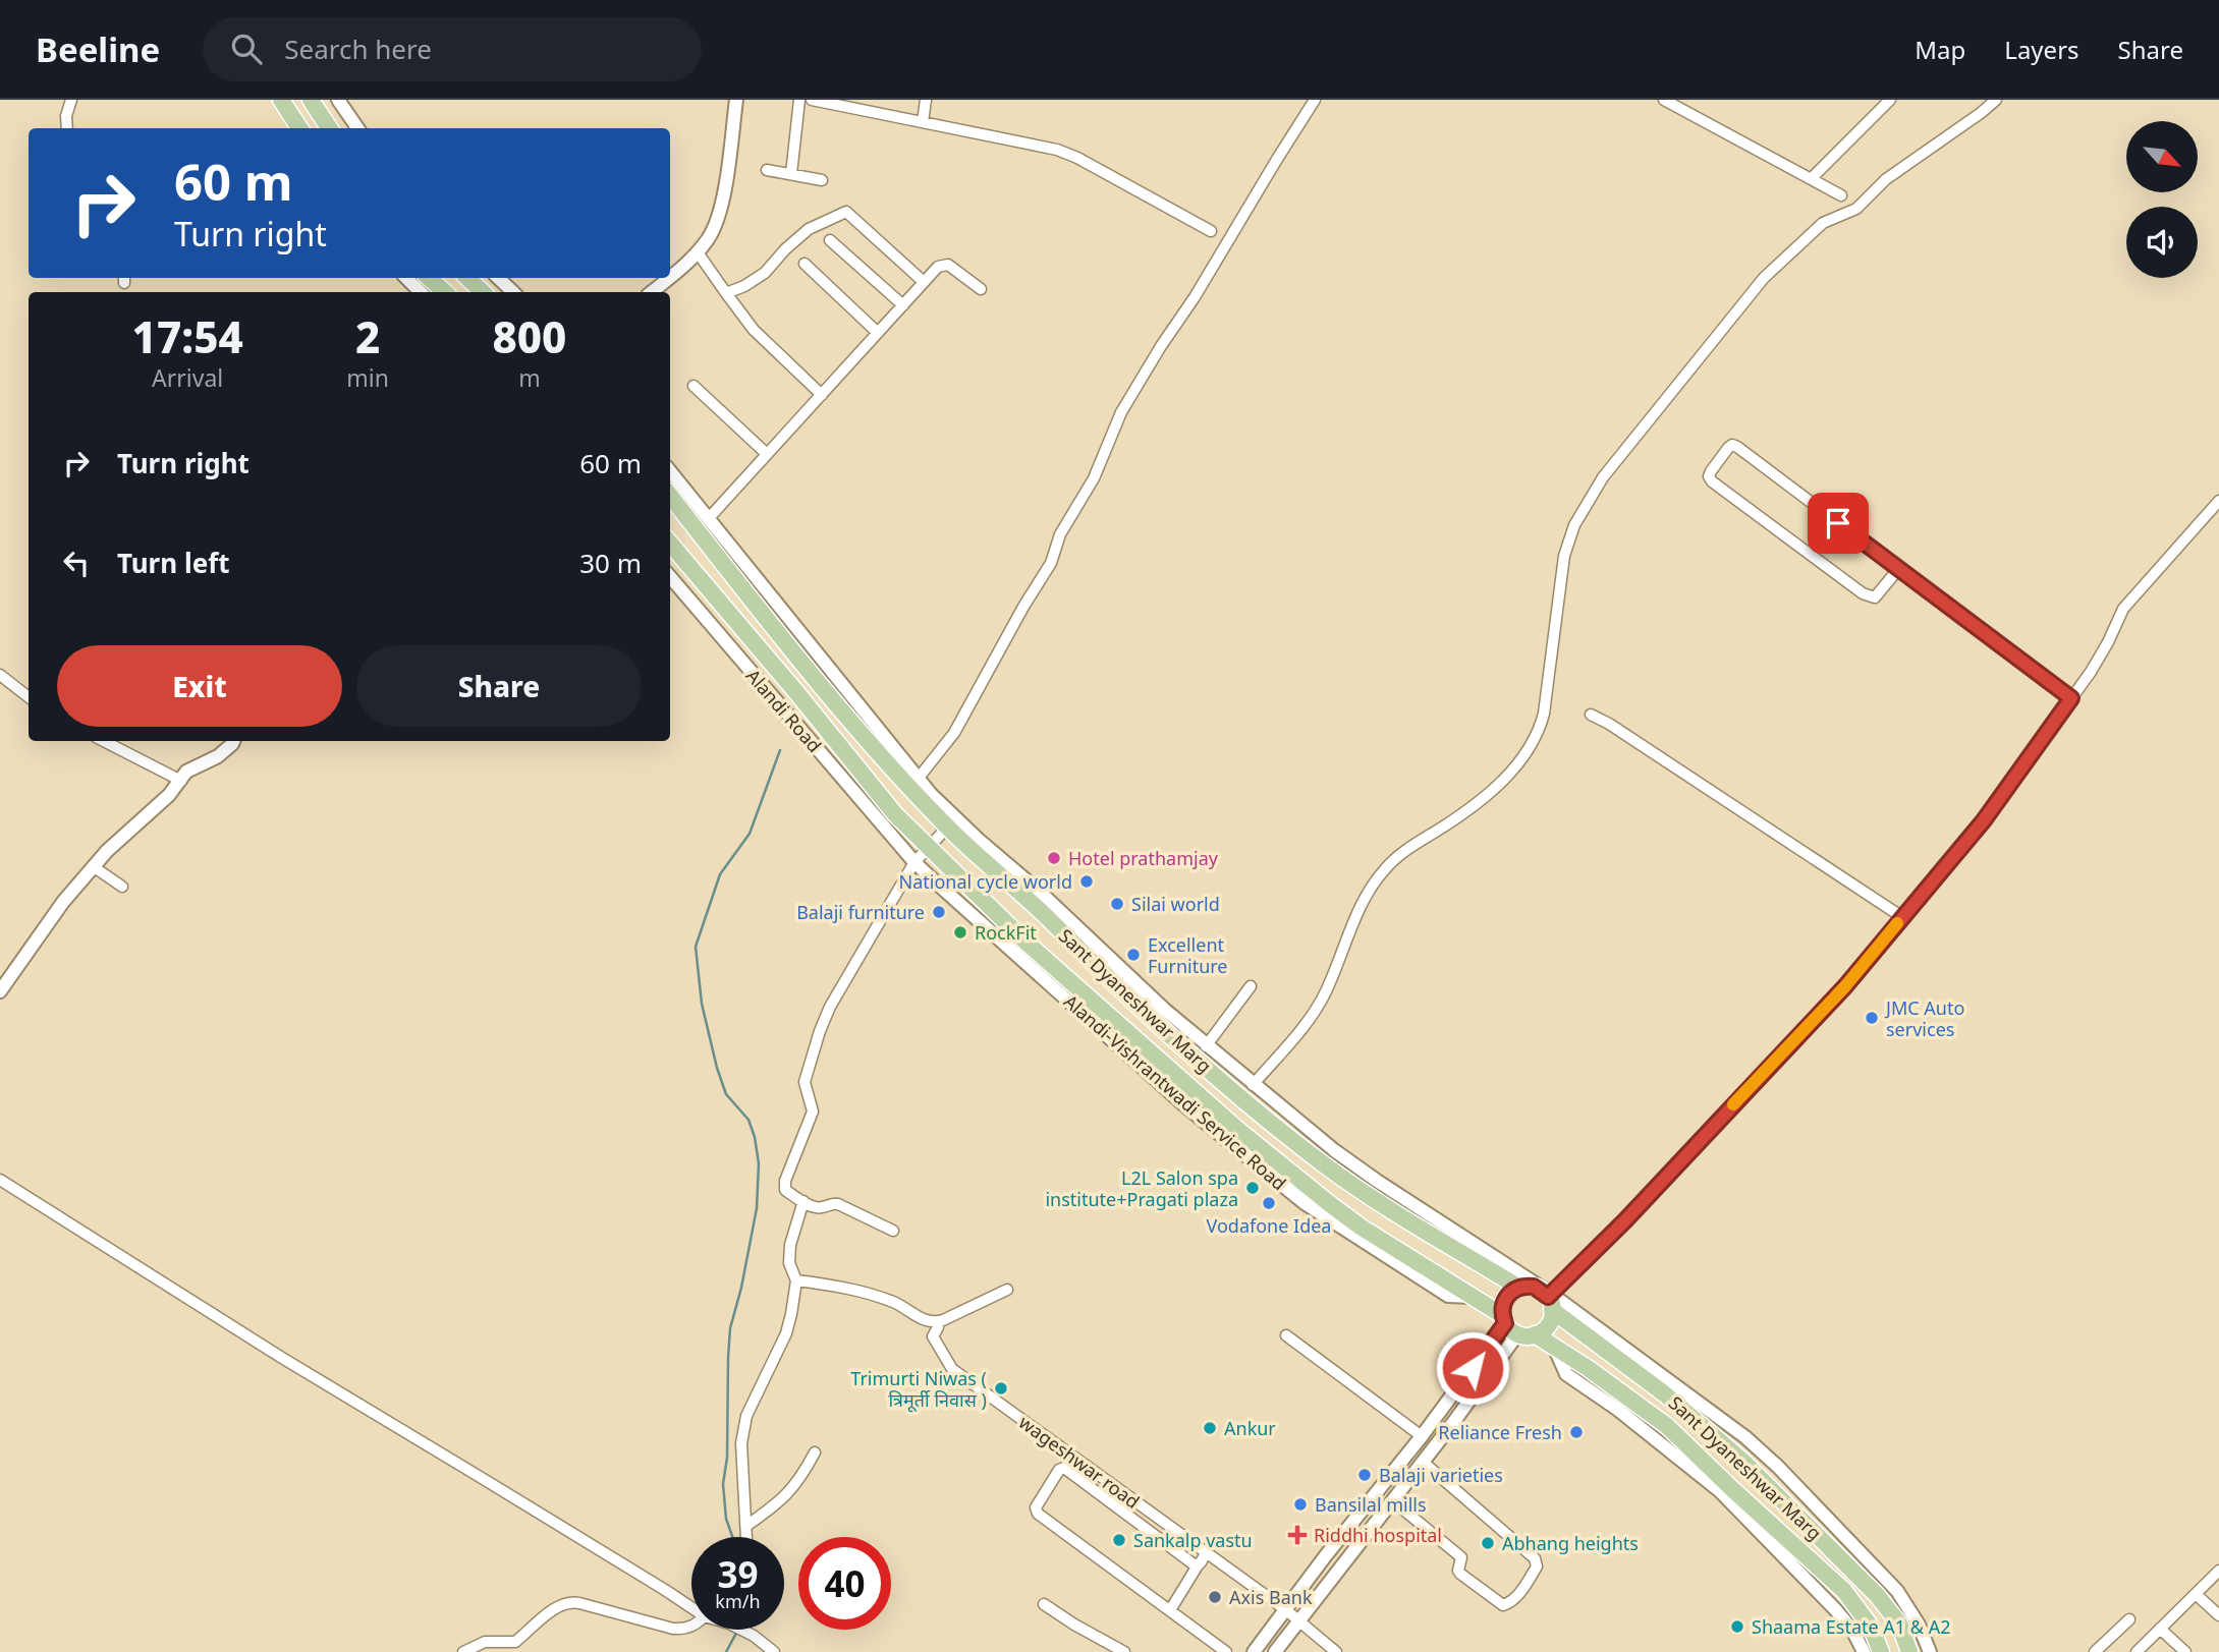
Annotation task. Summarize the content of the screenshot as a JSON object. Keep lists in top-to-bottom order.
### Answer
{
  "streets": {
    "main road": ["Sant Dyaneshwar Marg"],
    "street": ["Alandi Road", "Alandi-Vishrantwadi Service Road", "wageshwar road"]
  },
  "crossings": [
    ["Alandi Road", "Alandi-Vishrantwadi Service Road"],
    ["Sant Dyaneshwar Marg", "Alandi-Vishrantwadi Service Road"]
  ],
  "places": {
    "other": [
      "Hotel prathamjay",
      "National cycle world",
      "Silai world",
      "Balaji furniture",
      "RockFit",
      "Excellent Furniture",
      "JMC Auto services",
      "L2L Salon spa institute+Pragati plaza",
      "Vodafone Idea",
      "Trimurti Niwas ( त्रिमूर्ती निवास )",
      "Ankur",
      "Reliance Fresh",
      "Balaji varieties",
      "Bansilal mills",
      "Sankalp vastu",
      "Abhang heights",
      "Axis Bank",
      "Shaama Estate A1 & A2"
    ],
    "health": ["Riddhi hospital"]
  },
  "north": "bottom right",
  "page": {
    "header": "Beeline",
    "search": "Search here",
    "nav": ["Map", "Layers", "Share"],
    "turn": ["60 m", "Turn right"],
    "eta": [
      "17:54",
      "Arrival",
      "2",
      "min",
      "800",
      "m"
    ],
    "list": [
      {
        "name": "Turn right",
        "value": "60 m"
      },
      {
        "name": "Turn left",
        "value": "30 m"
      }
    ],
    "buttons": ["Exit", "Share"],
    "speed": "39 km/h",
    "limit": "40"
  }
}
